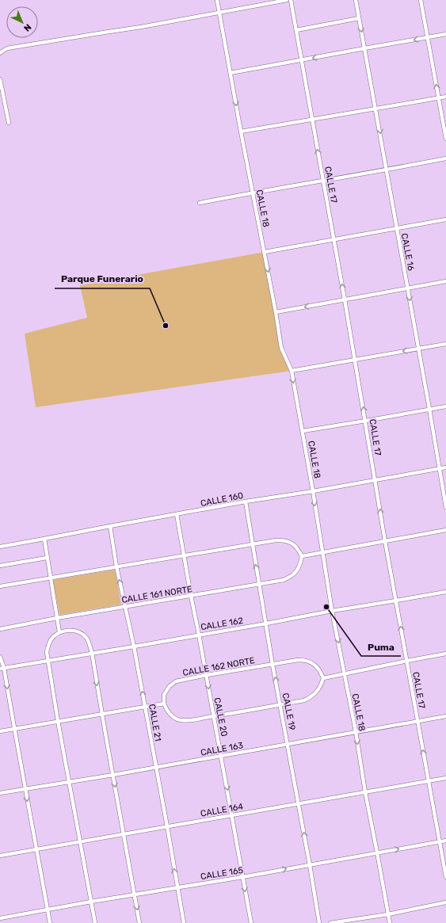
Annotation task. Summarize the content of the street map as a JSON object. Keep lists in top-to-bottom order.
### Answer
{
  "streets": {
    "street": [
      "CALLE 17",
      "CALLE 18",
      "CALLE 16",
      "CALLE 160",
      "CALLE 161 NORTE",
      "CALLE 162",
      "CALLE 162 NORTE",
      "CALLE 19",
      "CALLE 20",
      "CALLE 21",
      "CALLE 163",
      "CALLE 164",
      "CALLE 165"
    ]
  },
  "crossings": [
    ["CALLE 17", "CALLE 160"],
    ["CALLE 17", "CALLE 162"],
    ["CALLE 17", "CALLE 163"],
    ["CALLE 17", "CALLE 164"],
    ["CALLE 17", "CALLE 165"],
    ["CALLE 18", "CALLE 160"],
    ["CALLE 18", "CALLE 162"],
    ["CALLE 18", "CALLE 163"],
    ["CALLE 18", "CALLE 164"],
    ["CALLE 18", "CALLE 165"],
    ["CALLE 16", "CALLE 160"],
    ["CALLE 160", "CALLE 19"],
    ["CALLE 160", "CALLE 20"],
    ["CALLE 160", "CALLE 21"],
    ["CALLE 161 NORTE", "CALLE 19"],
    ["CALLE 161 NORTE", "CALLE 20"],
    ["CALLE 161 NORTE", "CALLE 21"],
    ["CALLE 162", "CALLE 19"],
    ["CALLE 162", "CALLE 20"],
    ["CALLE 162", "CALLE 21"],
    ["CALLE 162 NORTE", "CALLE 19"],
    ["CALLE 162 NORTE", "CALLE 20"],
    ["CALLE 19", "CALLE 163"],
    ["CALLE 19", "CALLE 164"],
    ["CALLE 19", "CALLE 165"],
    ["CALLE 20", "CALLE 163"],
    ["CALLE 20", "CALLE 164"],
    ["CALLE 20", "CALLE 165"],
    ["CALLE 21", "CALLE 163"],
    ["CALLE 21", "CALLE 164"],
    ["CALLE 21", "CALLE 165"]
  ],
  "one_way": [
    "CALLE 17",
    "CALLE 18",
    "CALLE 20",
    "CALLE 21"
  ],
  "places": ["Parque Funerario", "Puma"],
  "north": "bottom right"
}
